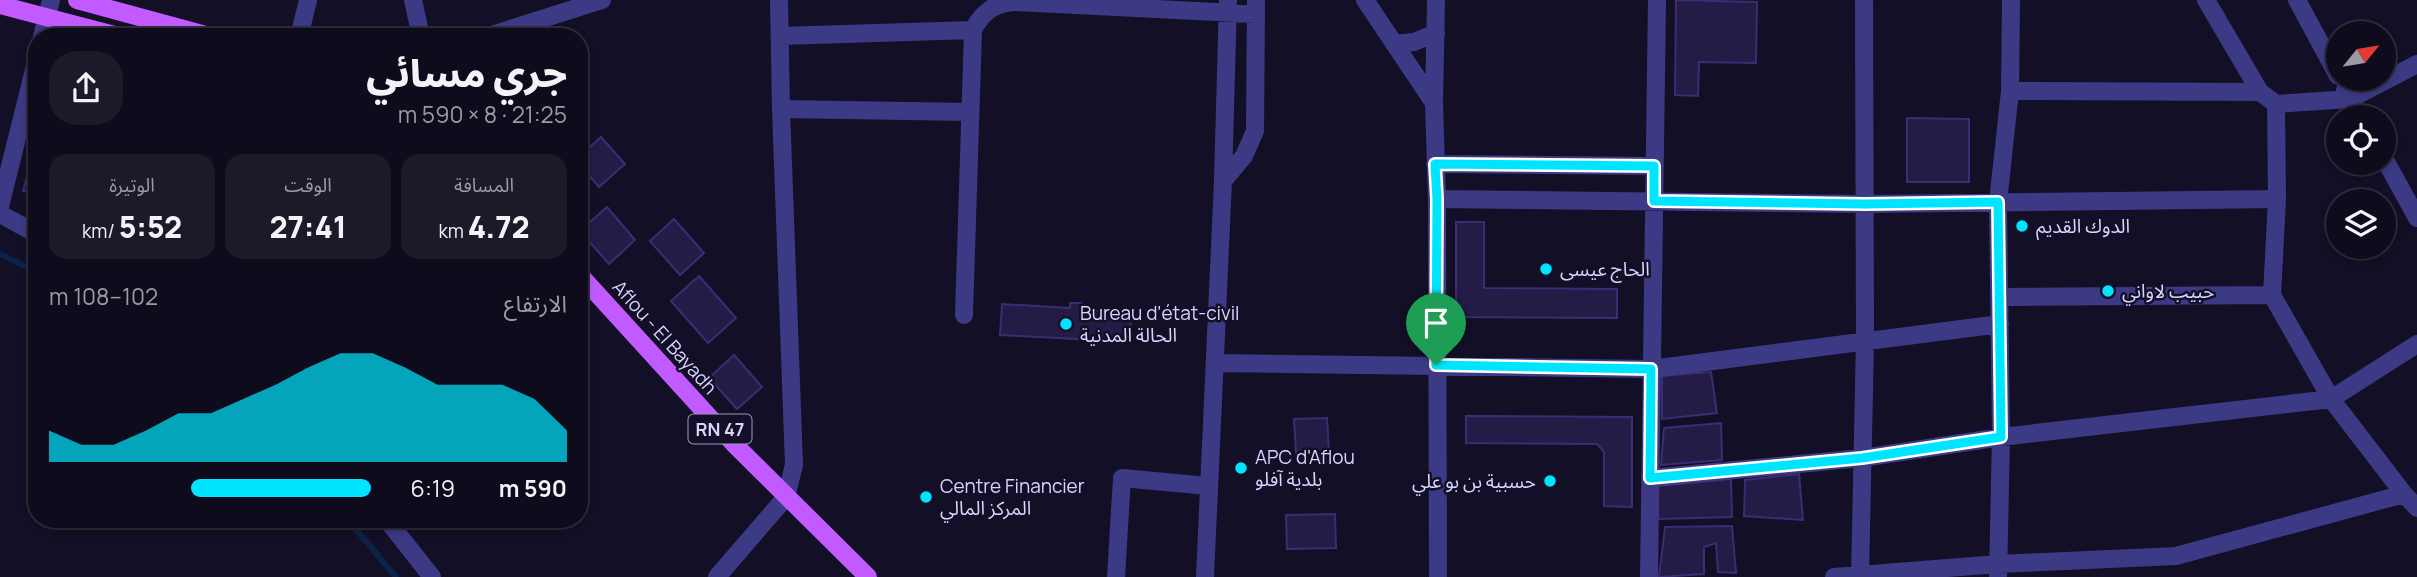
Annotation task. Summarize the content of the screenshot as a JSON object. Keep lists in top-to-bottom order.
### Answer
{
  "streets": {
    "main road": ["Aflou - El Bayadh", "RN 47"]
  },
  "places": [
    "الدوك القديم",
    "الحاج عيسى",
    "حبيب لاواني",
    "Bureau d'état-civil الحالة المدنية",
    "APC d'Aflou بلدية آفلو",
    "حسبية بن بو علي",
    "Centre Financier المركز المالي"
  ],
  "north": "top right",
  "page": {
    "heading": ["جري مسائي", "21:25 · 8 × 590 m"],
    "stats": [
      ["المسافة", "4.72 km"],
      ["الوقت", "27:41"],
      ["الوتيرة", "5:52 /km"]
    ],
    "chart": ["الارتفاع", "102–108 m"],
    "list": [
      {
        "name": "590 m",
        "note": "6:19"
      }
    ]
  }
}
